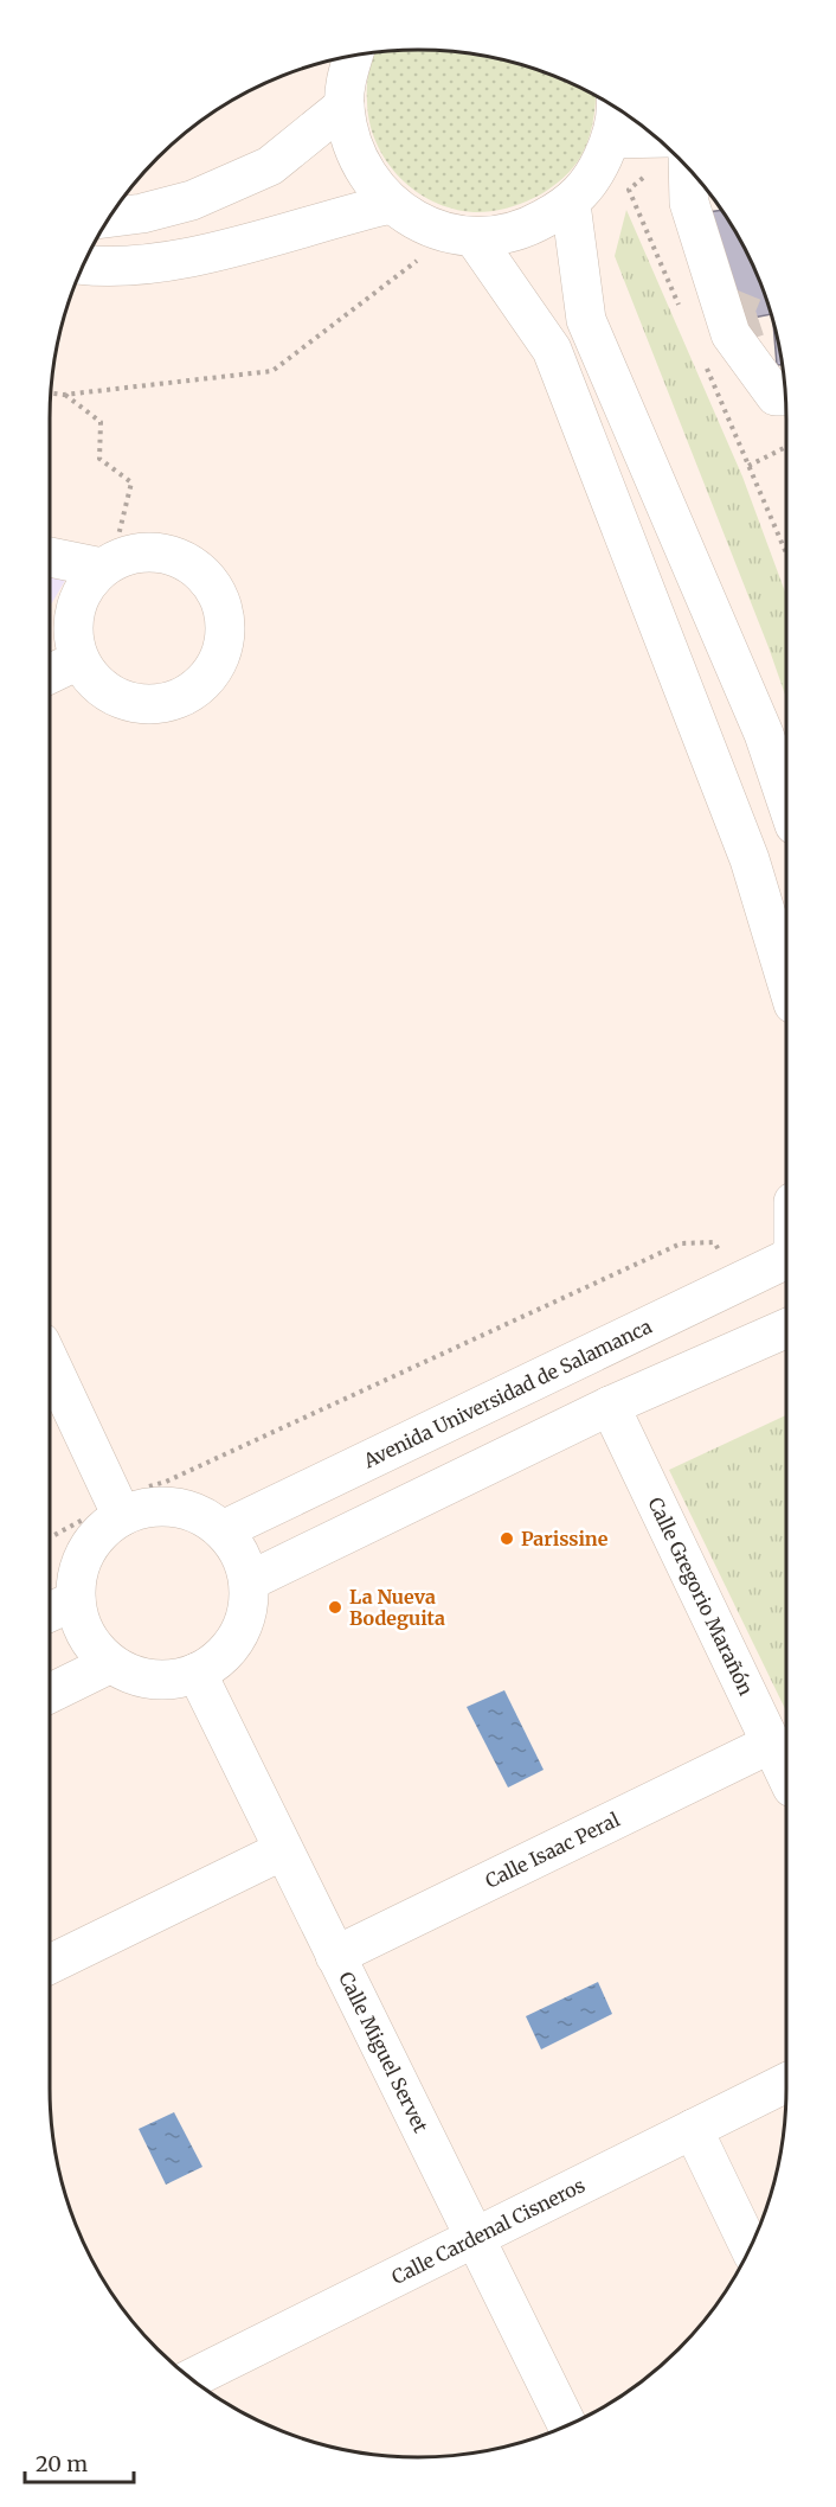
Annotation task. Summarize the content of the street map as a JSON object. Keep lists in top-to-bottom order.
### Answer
{
  "streets": {
    "main road": [
      "Avenida Universidad de Salamanca",
      "Calle Gregorio Marañón",
      "Calle Isaac Peral",
      "Calle Miguel Servet",
      "Calle Cardenal Cisneros"
    ]
  },
  "crossings": [
    ["Avenida Universidad de Salamanca", "Calle Miguel Servet"],
    ["Calle Gregorio Marañón", "Calle Isaac Peral"],
    ["Calle Isaac Peral", "Calle Miguel Servet"],
    ["Calle Miguel Servet", "Calle Cardenal Cisneros"]
  ],
  "places": ["Parissine", "La Nueva Bodeguita"],
  "scale_bar": "20 m"
}
